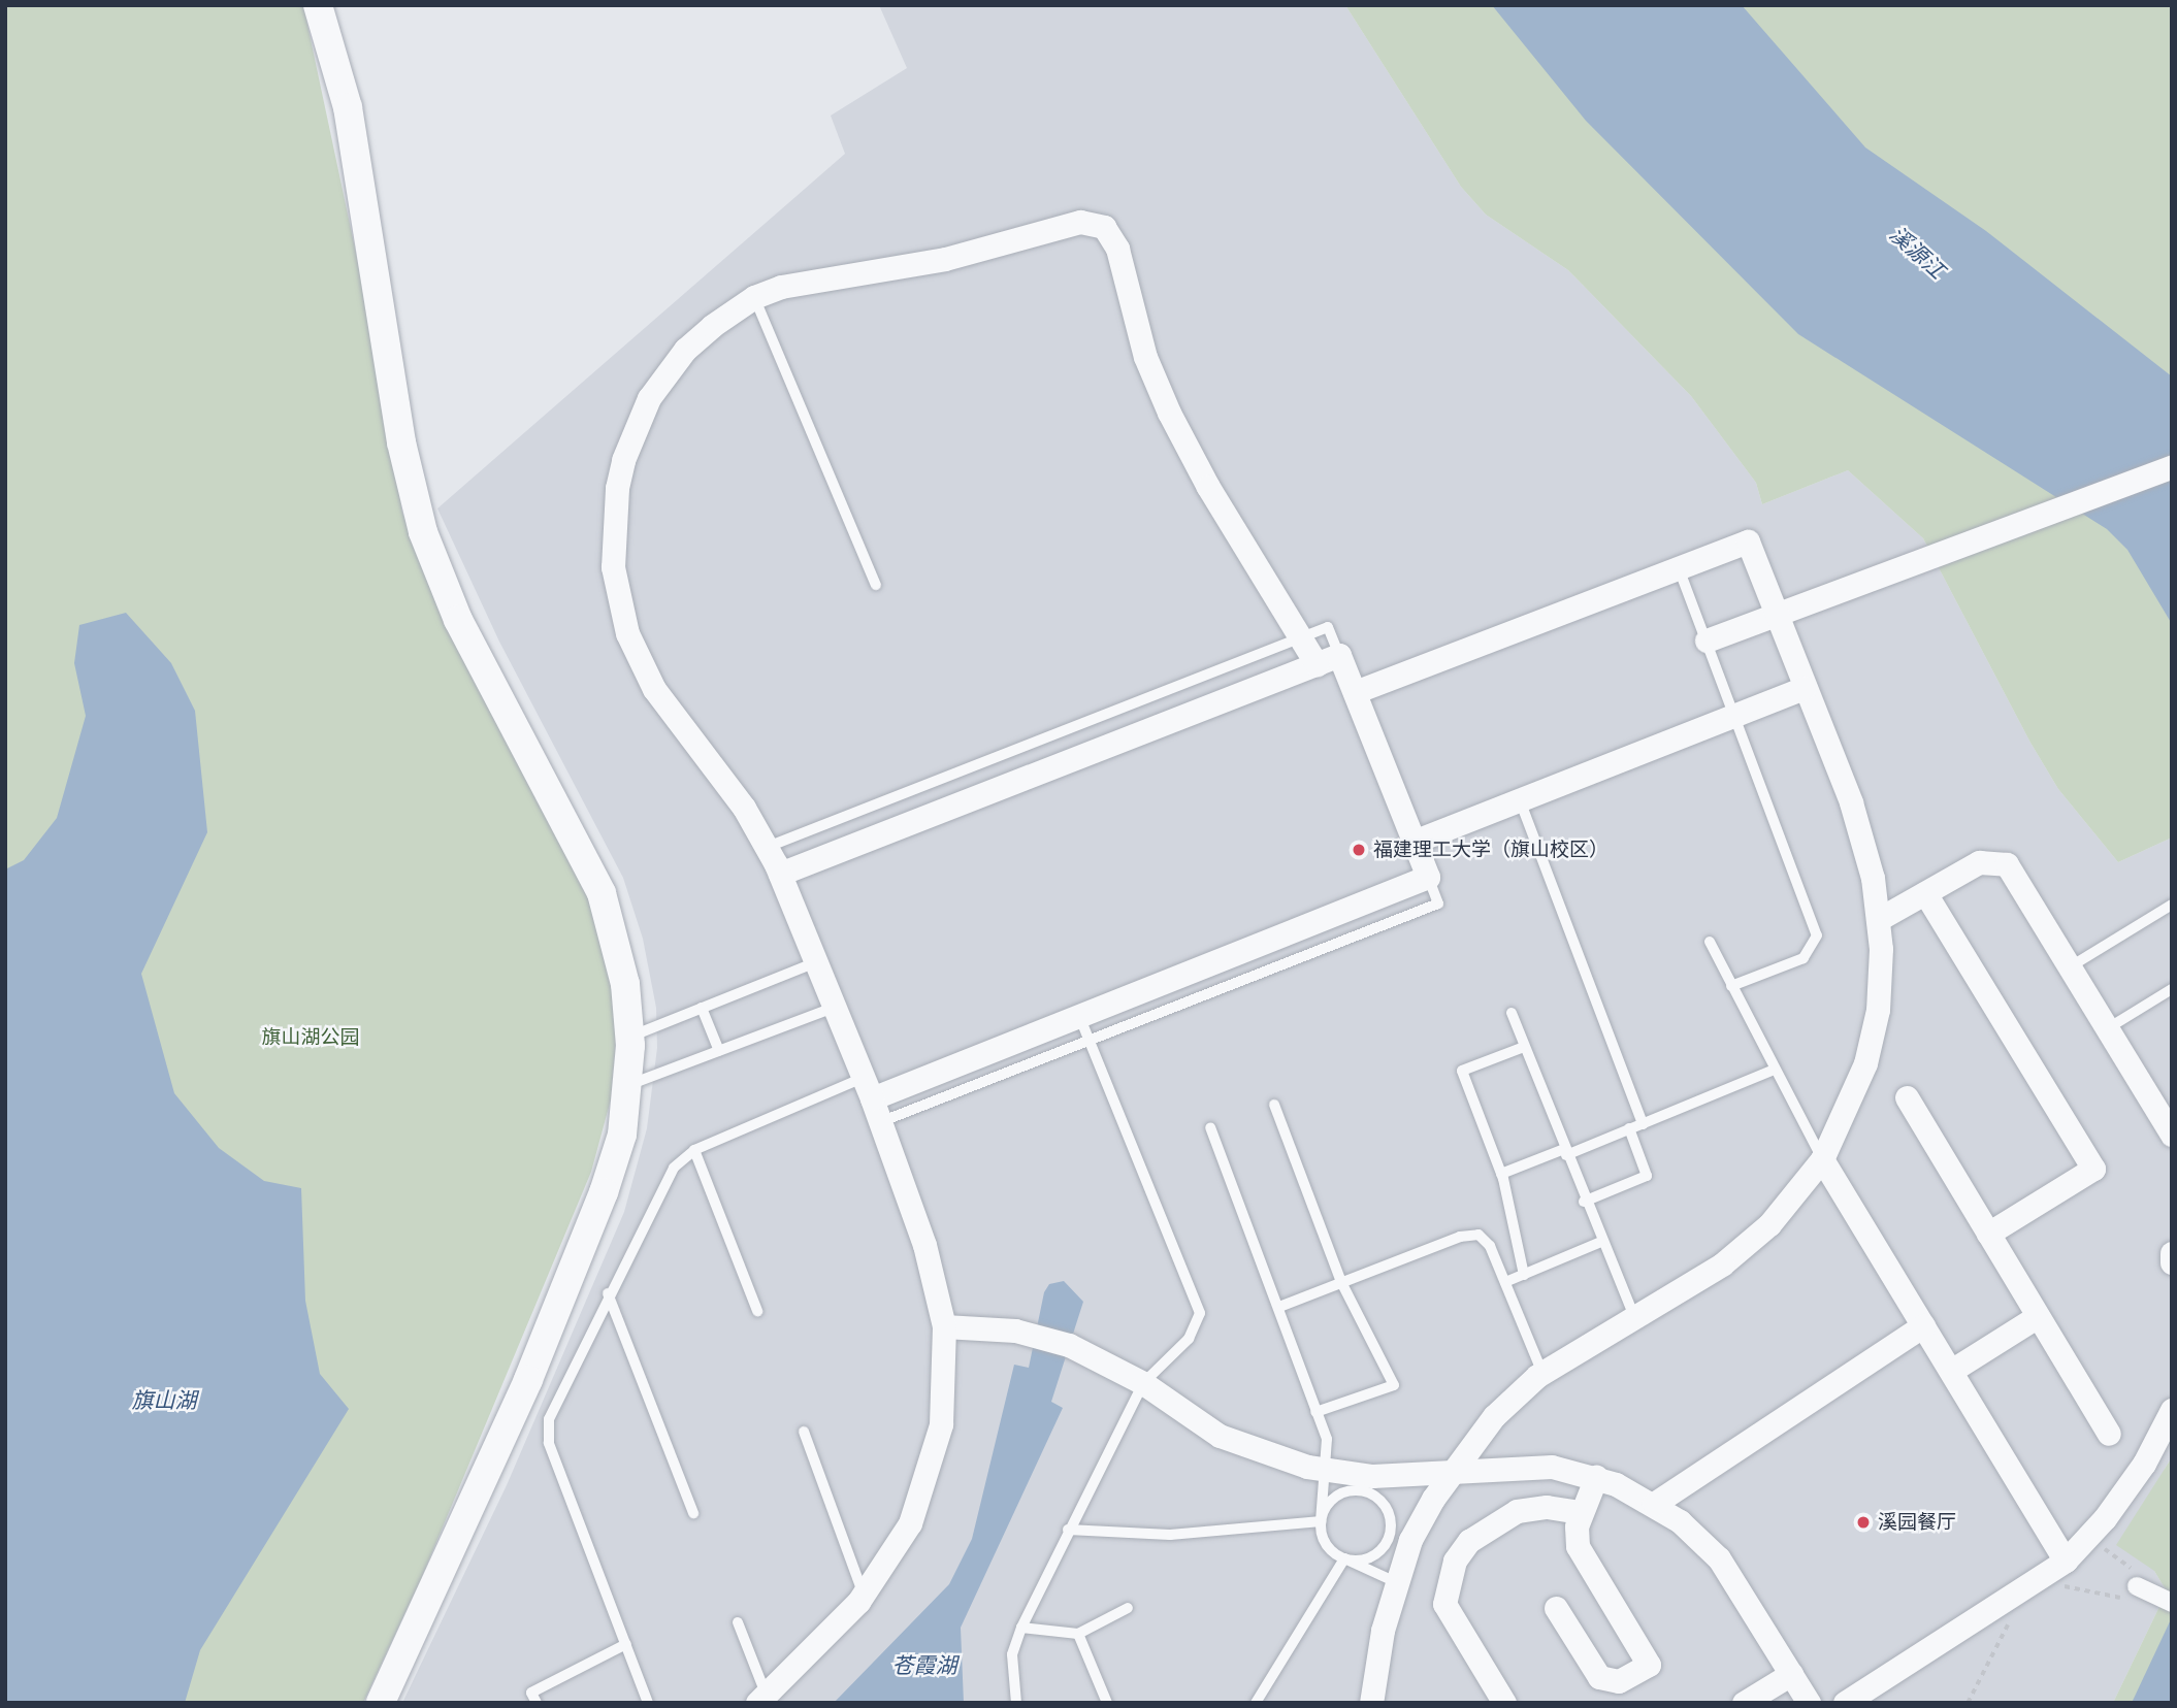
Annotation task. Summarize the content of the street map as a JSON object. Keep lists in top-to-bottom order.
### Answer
{
  "water": ["溪源江", "旗山湖", "苍霞湖"],
  "parks": ["旗山湖公园"],
  "places": ["福建理工大学（旗山校区）", "溪园餐厅"]
}
